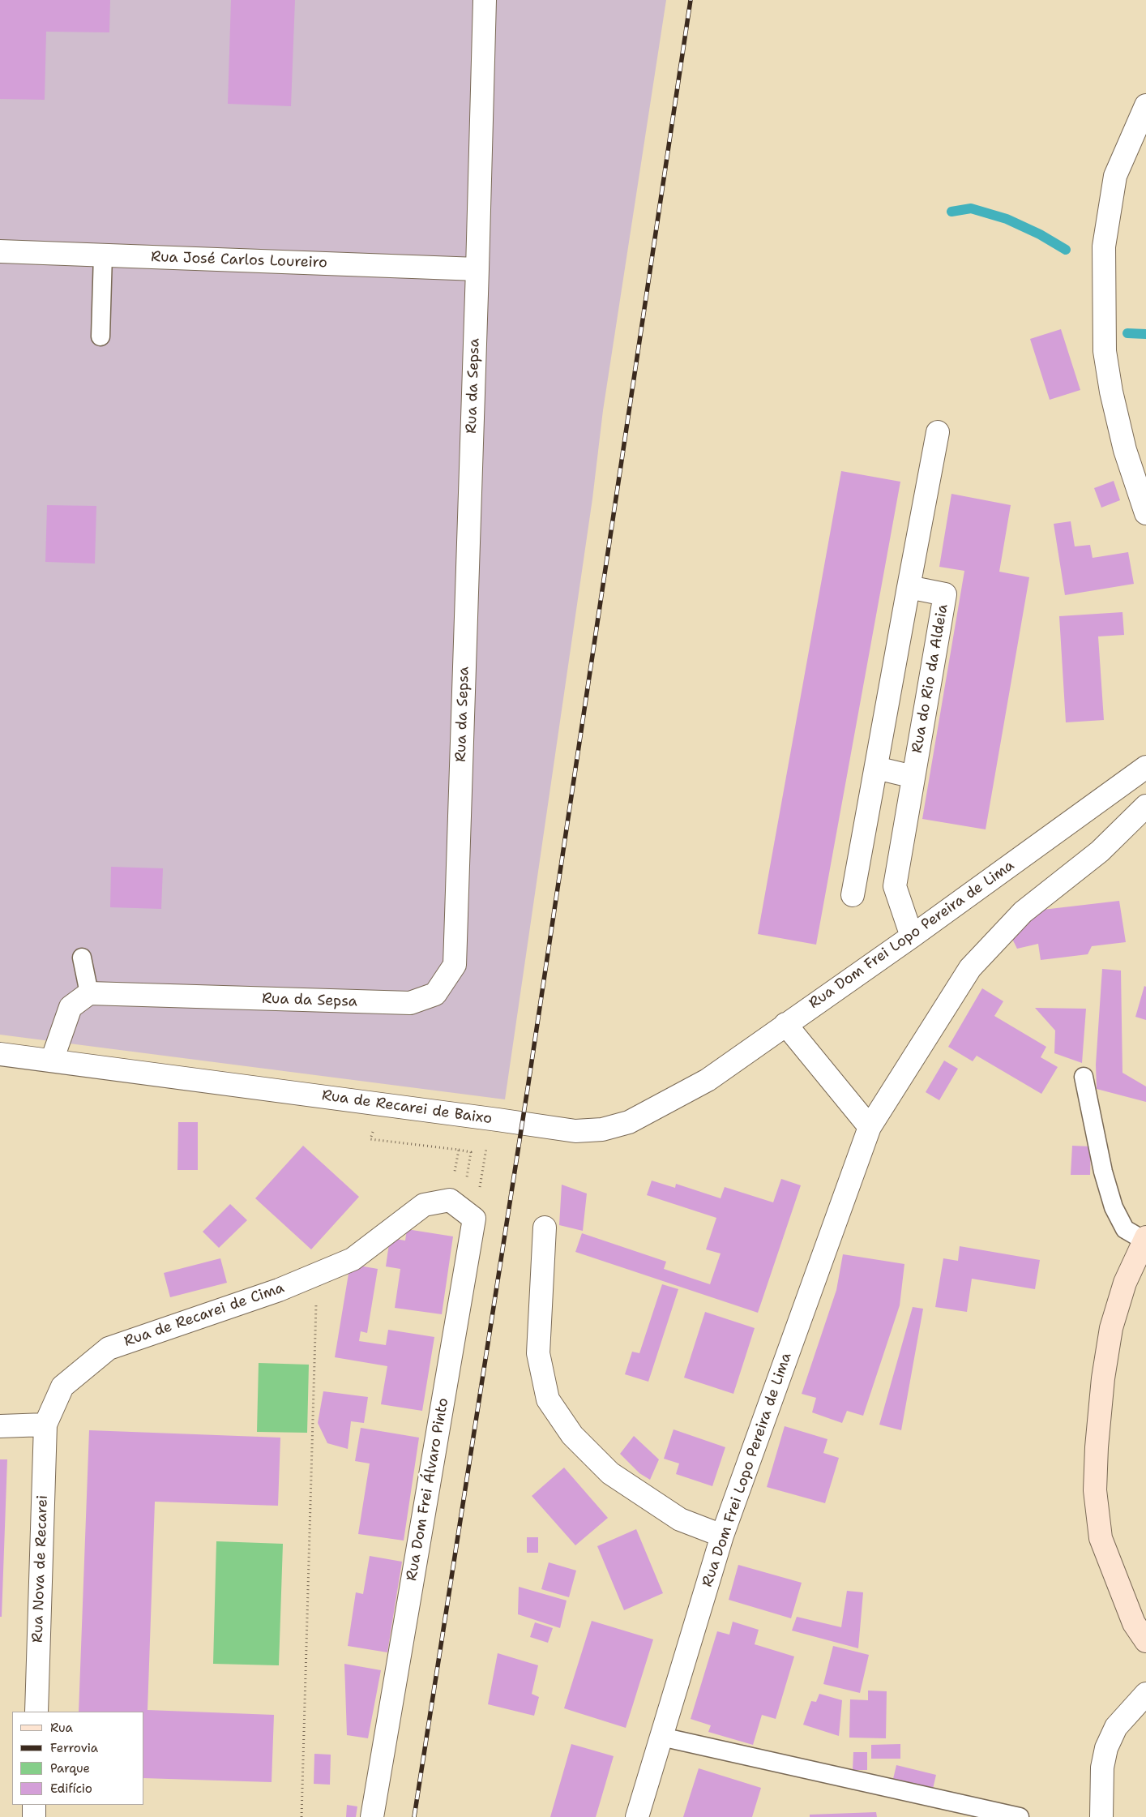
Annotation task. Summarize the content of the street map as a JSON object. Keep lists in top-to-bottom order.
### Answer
{
  "streets": {
    "street": [
      "Rua José Carlos Loureiro",
      "Rua da Sepsa",
      "Rua do Rio da Aldeia",
      "Rua Dom Frei Lopo Pereira de Lima",
      "Rua de Recarei de Baixo",
      "Rua de Recarei de Cima",
      "Rua Dom Frei Álvaro Pinto",
      "Rua Nova de Recarei"
    ]
  },
  "crossings": [
    ["Rua José Carlos Loureiro", "Rua da Sepsa"],
    ["Rua do Rio da Aldeia", "Rua Dom Frei Lopo Pereira de Lima"],
    ["Rua Dom Frei Lopo Pereira de Lima", "Rua de Recarei de Baixo"],
    ["Rua de Recarei de Cima", "Rua Dom Frei Álvaro Pinto"],
    ["Rua de Recarei de Cima", "Rua Nova de Recarei"]
  ],
  "legend": [
    "Rua",
    "Ferrovia",
    "Parque",
    "Edifício"
  ]
}
